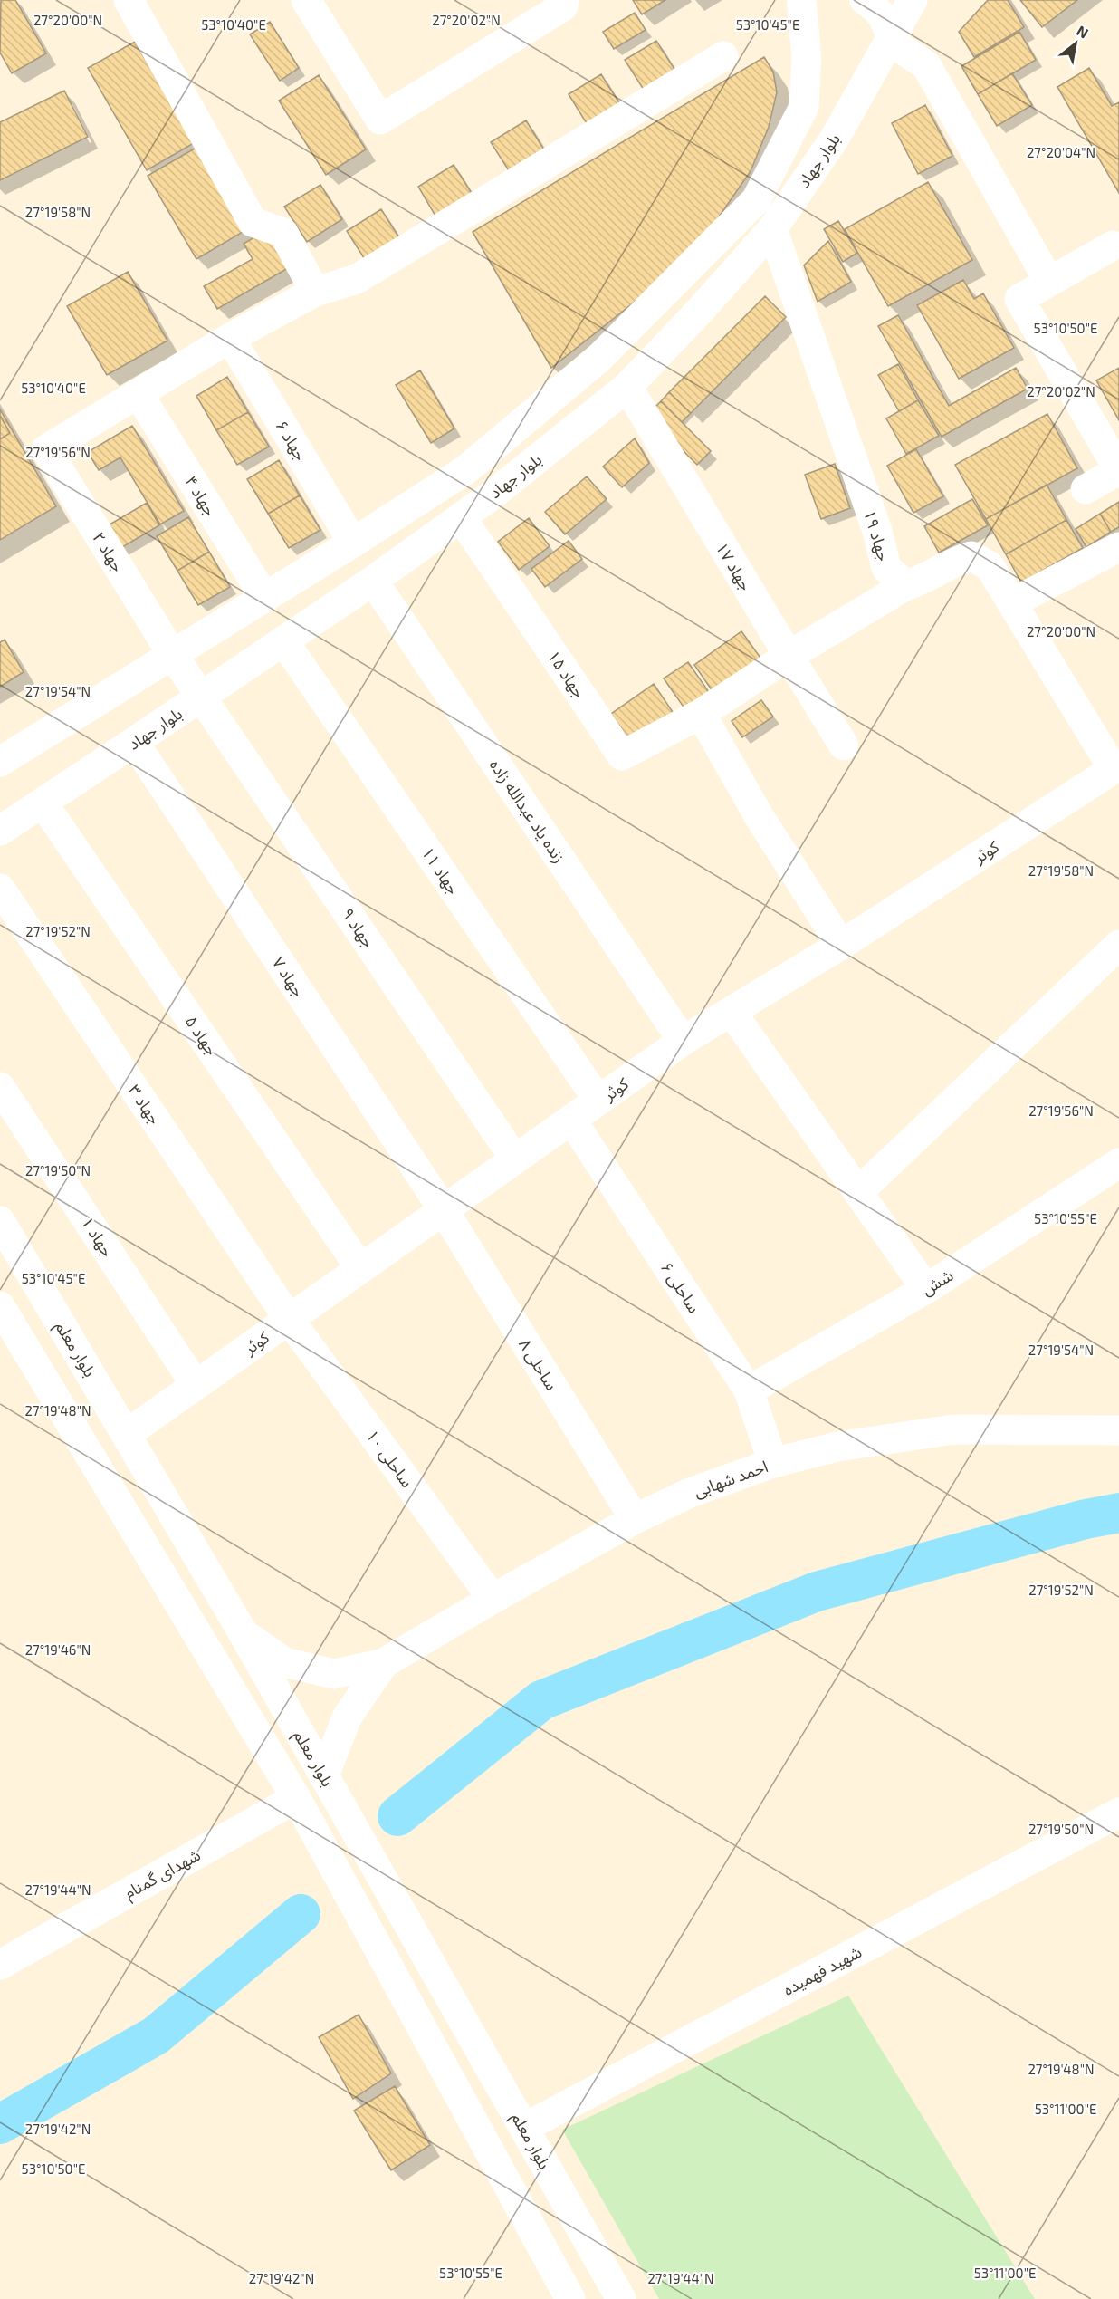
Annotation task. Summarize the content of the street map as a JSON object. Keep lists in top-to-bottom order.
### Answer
{
  "streets": {
    "street": [
      "بلوار جهاد",
      "جهاد ۶",
      "جهاد ۴",
      "جهاد ۱۹",
      "جهاد ۲",
      "جهاد ۱۷",
      "جهاد ۱۵",
      "زنده یاد عبدالله زاده",
      "کوثر",
      "جهاد ۱۱",
      "جهاد ۹",
      "جهاد ۷",
      "جهاد ۵",
      "جهاد ۳",
      "جهاد ۱",
      "شش",
      "ساحلی ۶",
      "بلوار معلم",
      "ساحلی ۸",
      "ساحلی ۱۰",
      "احمد شهابی",
      "شهدای گمنام",
      "شهید فهمیده"
    ]
  },
  "crossings": [
    ["بلوار جهاد", "جهاد ۶"],
    ["بلوار جهاد", "جهاد ۴"],
    ["بلوار جهاد", "جهاد ۱۹"],
    ["بلوار جهاد", "جهاد ۲"],
    ["بلوار جهاد", "جهاد ۱۷"],
    ["بلوار جهاد", "جهاد ۱۵"],
    ["بلوار جهاد", "زنده یاد عبدالله زاده"],
    ["بلوار جهاد", "جهاد ۱۱"],
    ["بلوار جهاد", "جهاد ۹"],
    ["بلوار جهاد", "جهاد ۷"],
    ["بلوار جهاد", "جهاد ۵"],
    ["جهاد ۴", "جهاد ۲"],
    ["جهاد ۲", "جهاد ۹"],
    ["زنده یاد عبدالله زاده", "کوثر"],
    ["کوثر", "جهاد ۱۱"],
    ["کوثر", "جهاد ۹"],
    ["کوثر", "جهاد ۷"],
    ["کوثر", "جهاد ۵"],
    ["کوثر", "جهاد ۳"],
    ["کوثر", "جهاد ۱"],
    ["کوثر", "ساحلی ۶"],
    ["کوثر", "بلوار معلم"],
    ["کوثر", "ساحلی ۸"],
    ["کوثر", "ساحلی ۱۰"],
    ["جهاد ۷", "ساحلی ۸"],
    ["جهاد ۳", "ساحلی ۱۰"],
    ["شش", "ساحلی ۶"],
    ["ساحلی ۶", "احمد شهابی"],
    ["بلوار معلم", "احمد شهابی"],
    ["بلوار معلم", "شهید فهمیده"],
    ["ساحلی ۸", "احمد شهابی"],
    ["ساحلی ۱۰", "احمد شهابی"]
  ],
  "north": "top right",
  "coordinates": [
    "27°20'00\"N",
    "27°20'02\"N",
    "53°10'40\"E",
    "53°10'45\"E",
    "27°20'04\"N",
    "27°19'58\"N",
    "53°10'50\"E",
    "27°19'56\"N",
    "27°19'54\"N",
    "27°19'52\"N",
    "27°19'50\"N",
    "53°10'55\"E",
    "27°19'48\"N",
    "27°19'46\"N",
    "27°19'44\"N",
    "53°11'00\"E",
    "27°19'42\"N"
  ]
}
